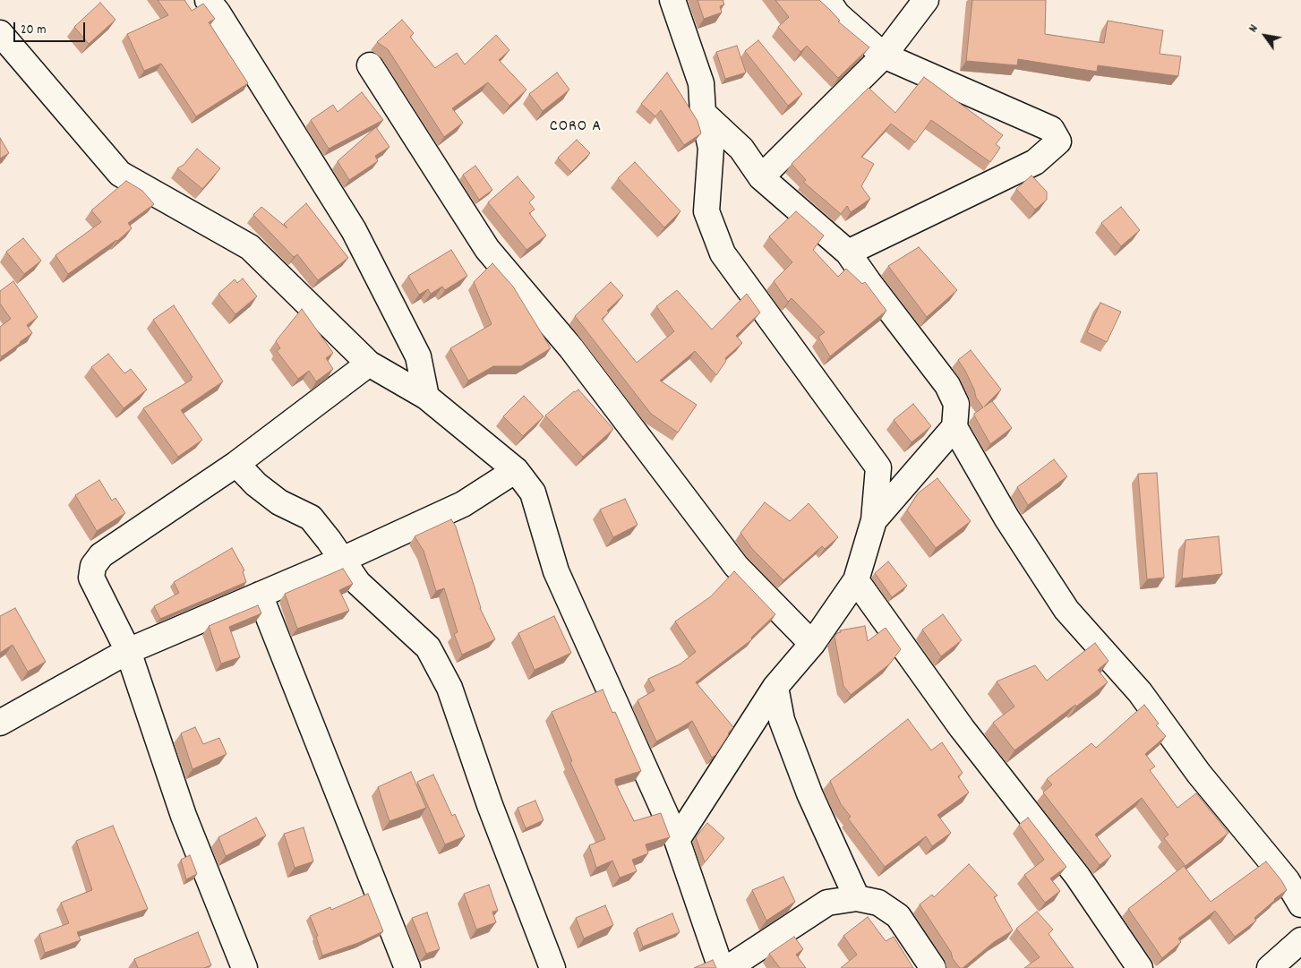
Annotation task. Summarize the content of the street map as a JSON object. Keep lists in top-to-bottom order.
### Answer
{
  "districts": ["CORO A"],
  "scale_bar": "20 m",
  "north": "top left"
}
